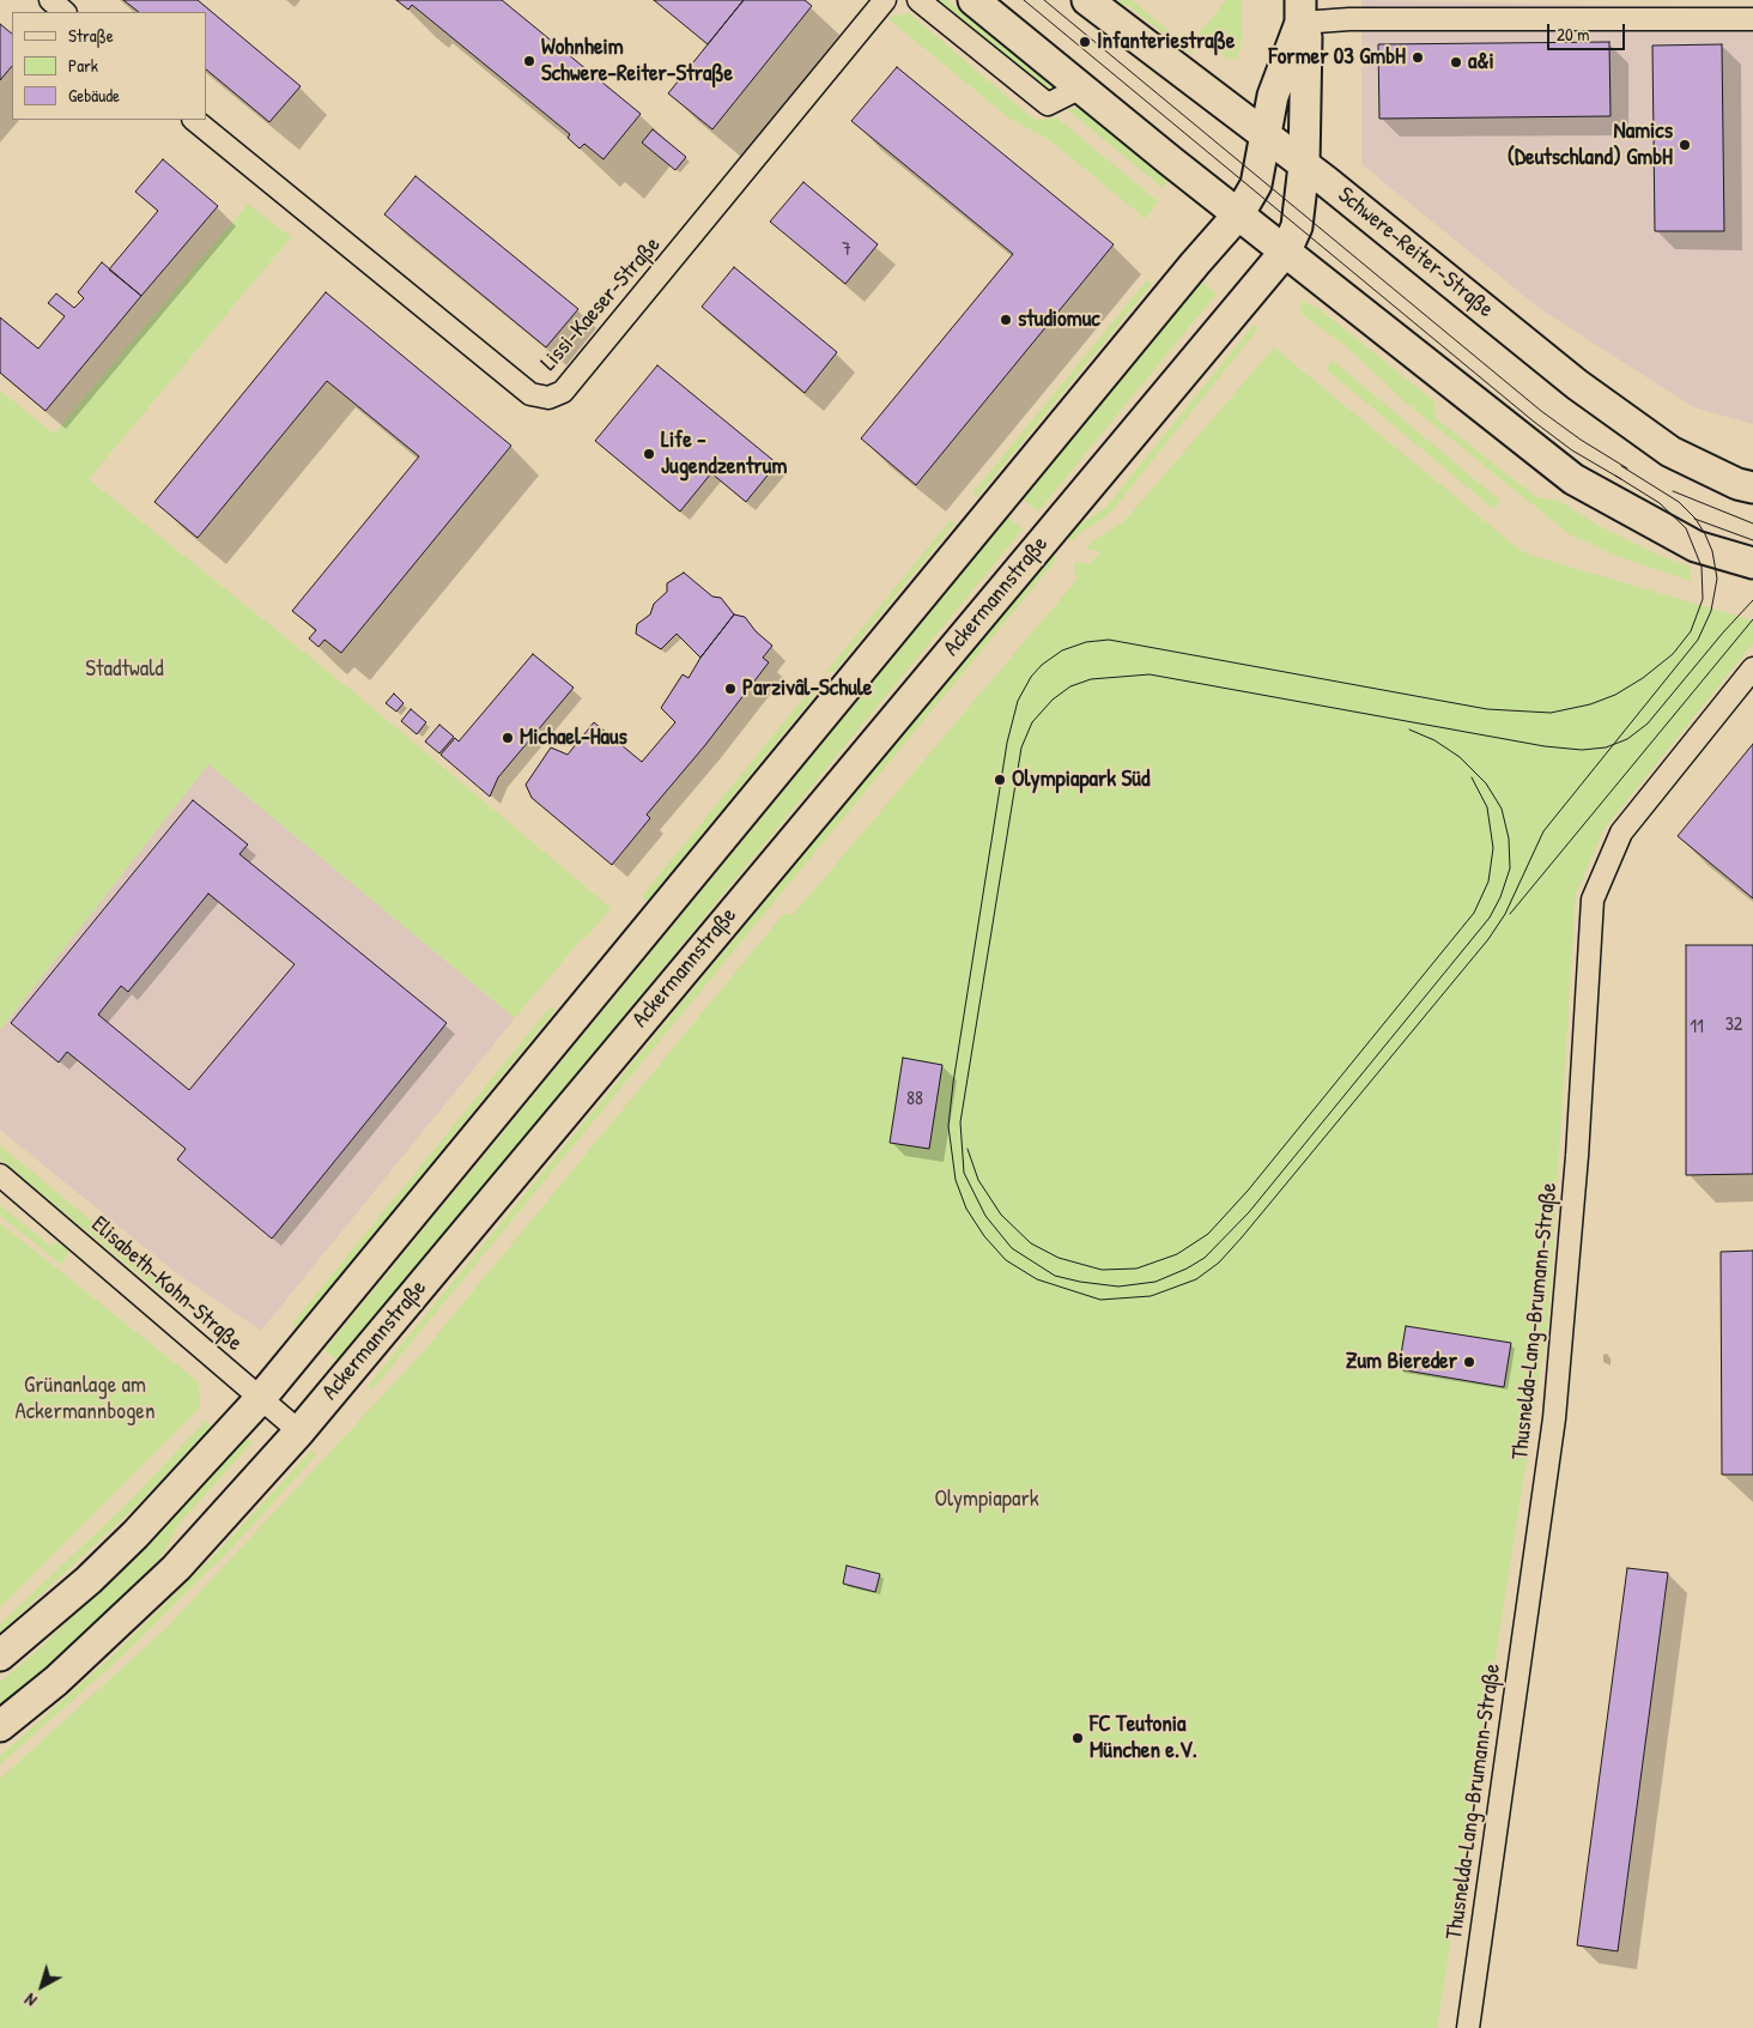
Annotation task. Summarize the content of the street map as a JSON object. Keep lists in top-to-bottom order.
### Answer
{
  "streets": {
    "main road": ["Schwere-Reiter-Straße", "Ackermannstraße"],
    "street": ["Lissi-Kaeser-Straße", "Elisabeth-Kohn-Straße", "Thusnelda-Lang-Brumann-Straße"]
  },
  "crossings": [
    ["Schwere-Reiter-Straße", "Ackermannstraße"],
    ["Ackermannstraße", "Elisabeth-Kohn-Straße"]
  ],
  "parks": ["Stadtwald", "Grünanlage am Ackermannbogen", "Olympiapark"],
  "places": [
    "Infanteriestraße",
    "Former 03 GmbH",
    "Wohnheim Schwere-Reiter-Straße",
    "a&i",
    "Namics (Deutschland) GmbH",
    "studiomuc",
    "Life - Jugendzentrum",
    "Parzivâl-Schule",
    "Michael-Haus",
    "Olympiapark Süd",
    "Zum Biereder",
    "FC Teutonia München e.V."
  ],
  "house_numbers": [
    "7",
    "32",
    "11",
    "88"
  ],
  "legend": ["Straße", "Park", "Gebäude"],
  "scale_bar": "20 m",
  "north": "bottom left"
}
